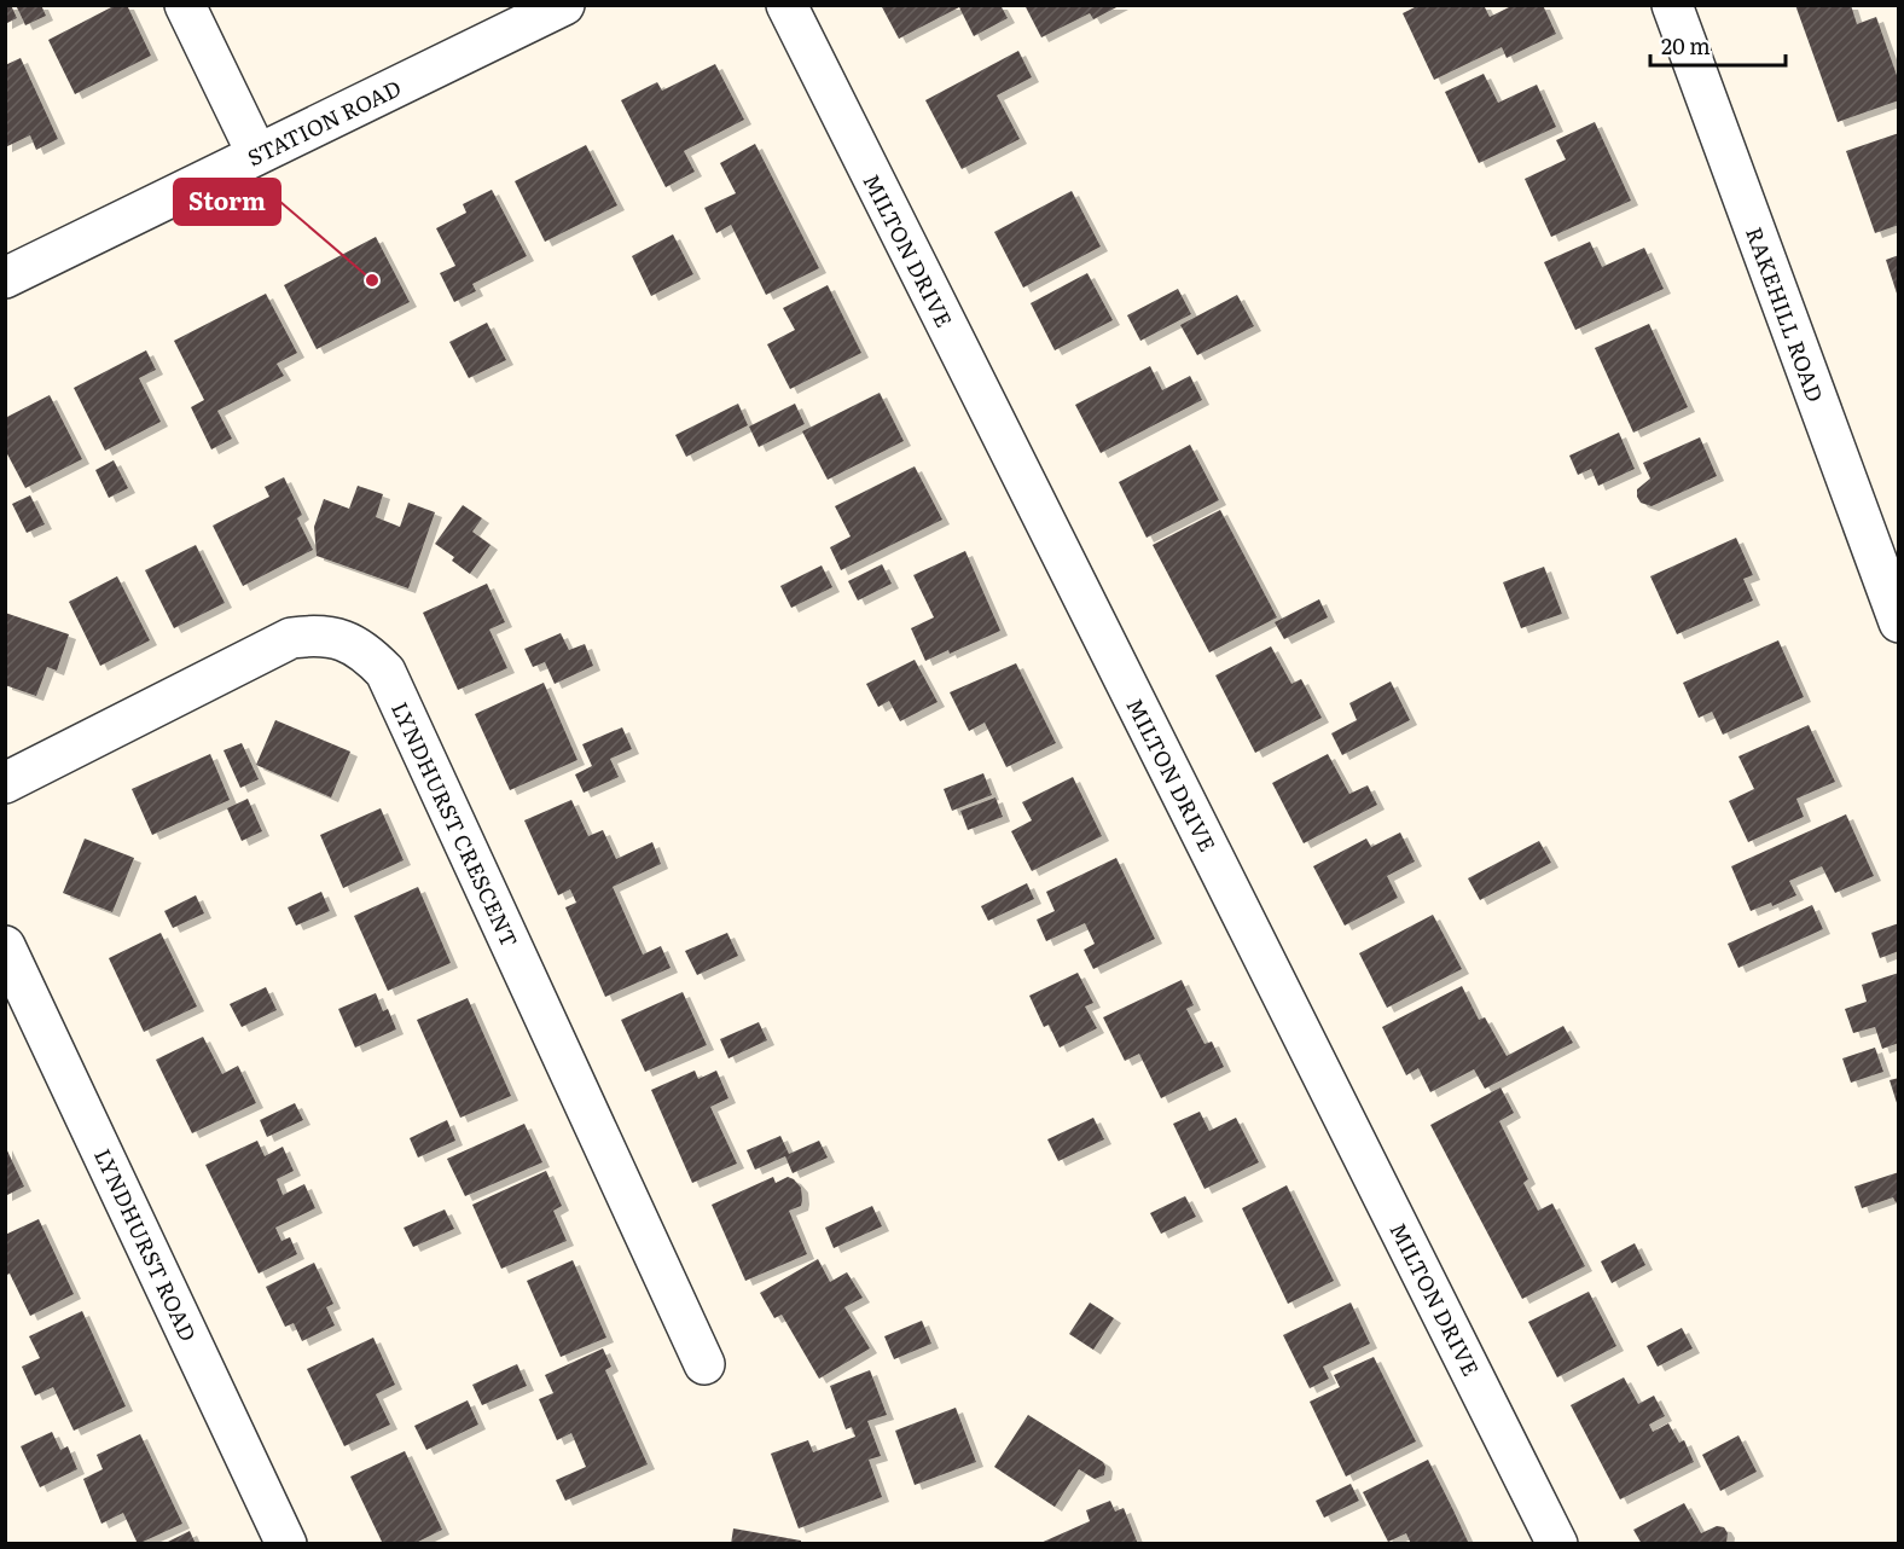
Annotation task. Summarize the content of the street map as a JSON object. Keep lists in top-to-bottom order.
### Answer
{
  "streets": {
    "street": [
      "STATION ROAD",
      "MILTON DRIVE",
      "RAKEHILL ROAD",
      "LYNDHURST CRESCENT",
      "LYNDHURST ROAD"
    ]
  },
  "places": ["Storm"],
  "scale_bar": "20 m"
}
